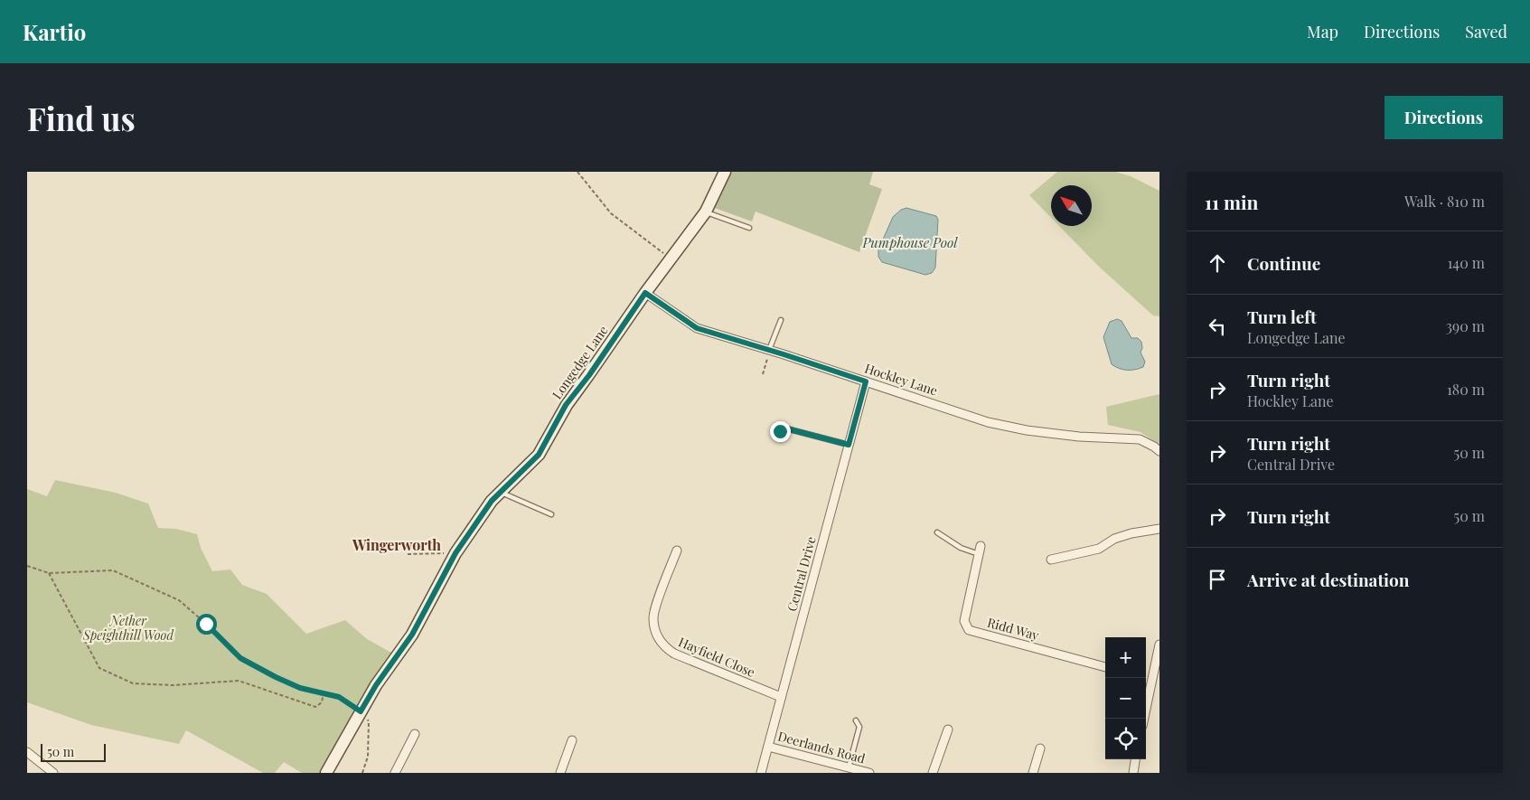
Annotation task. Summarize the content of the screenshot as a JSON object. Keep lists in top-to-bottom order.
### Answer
{
  "streets": {
    "street": [
      "Longedge Lane",
      "Hockley Lane",
      "Central Drive",
      "Ridd Way",
      "Hayfield Close",
      "Deerlands Road"
    ]
  },
  "crossings": [
    ["Longedge Lane", "Hockley Lane"],
    ["Hockley Lane", "Central Drive"],
    ["Central Drive", "Hayfield Close"],
    ["Central Drive", "Deerlands Road"]
  ],
  "districts": ["Wingerworth"],
  "water": ["Pumphouse Pool"],
  "parks": ["Nether Speighthill Wood"],
  "scale_bar": "50 m",
  "north": "top left",
  "page": {
    "header": "Kartio",
    "nav": ["Map", "Directions", "Saved"],
    "buttons": "Directions",
    "title": "Find us",
    "heading": ["11 min", "Walk · 810 m"],
    "list": [
      ["Continue", "140 m"],
      ["Turn left", "Longedge Lane", "390 m"],
      ["Turn right", "Hockley Lane", "180 m"],
      ["Turn right", "Central Drive", "50 m"],
      ["Turn right", "50 m"],
      "Arrive at destination"
    ],
    "map_buttons": ["+", "−"],
    "scale": "50 m"
  }
}
